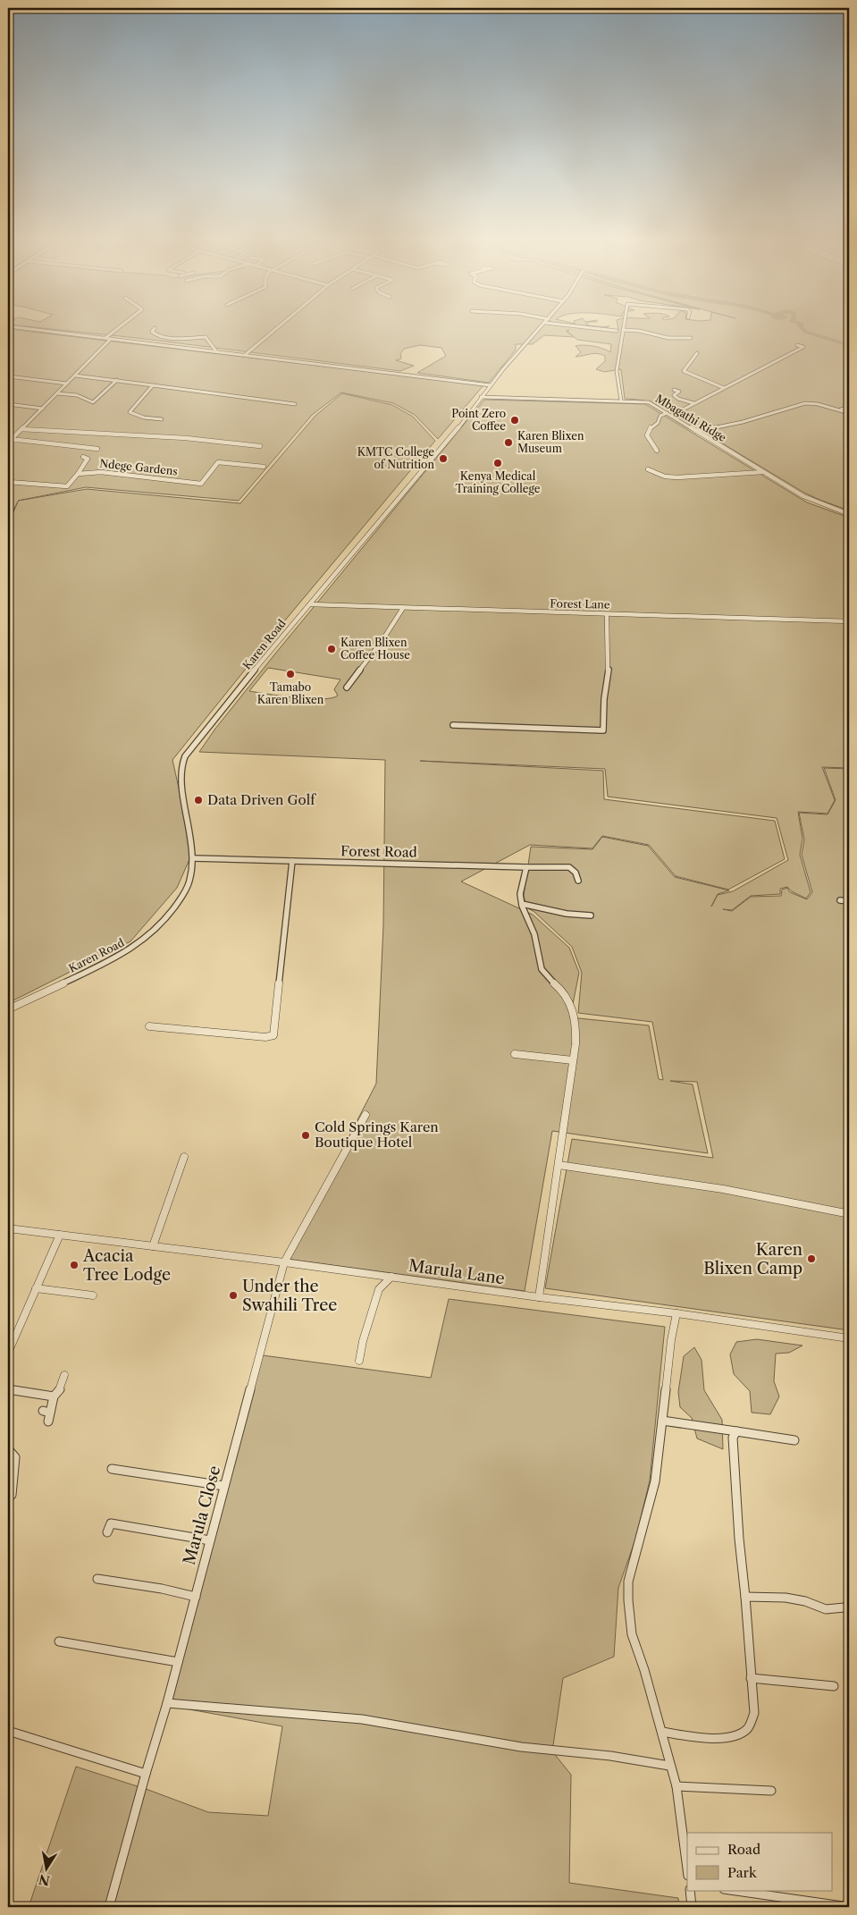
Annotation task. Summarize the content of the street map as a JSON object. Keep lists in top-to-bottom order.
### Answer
{
  "streets": {
    "street": [
      "Mbagathi Ridge",
      "Ndege Gardens",
      "Forest Lane",
      "Karen Road",
      "Forest Road",
      "Marula Lane",
      "Marula Close"
    ]
  },
  "crossings": [
    ["Mbagathi Ridge", "Karen Road"],
    ["Forest Lane", "Karen Road"],
    ["Karen Road", "Forest Road"],
    ["Marula Lane", "Marula Close"]
  ],
  "places": [
    "Point Zero Coffee",
    "Karen Blixen Museum",
    "KMTC College of Nutrition",
    "Kenya Medical Training College",
    "Karen Blixen Coffee House",
    "Tamabo Karen Blixen",
    "Data Driven Golf",
    "Cold Springs Karen Boutique Hotel",
    "Karen Blixen Camp",
    "Acacia Tree Lodge",
    "Under the Swahili Tree"
  ],
  "legend": ["Road", "Park"],
  "north": "bottom"
}
